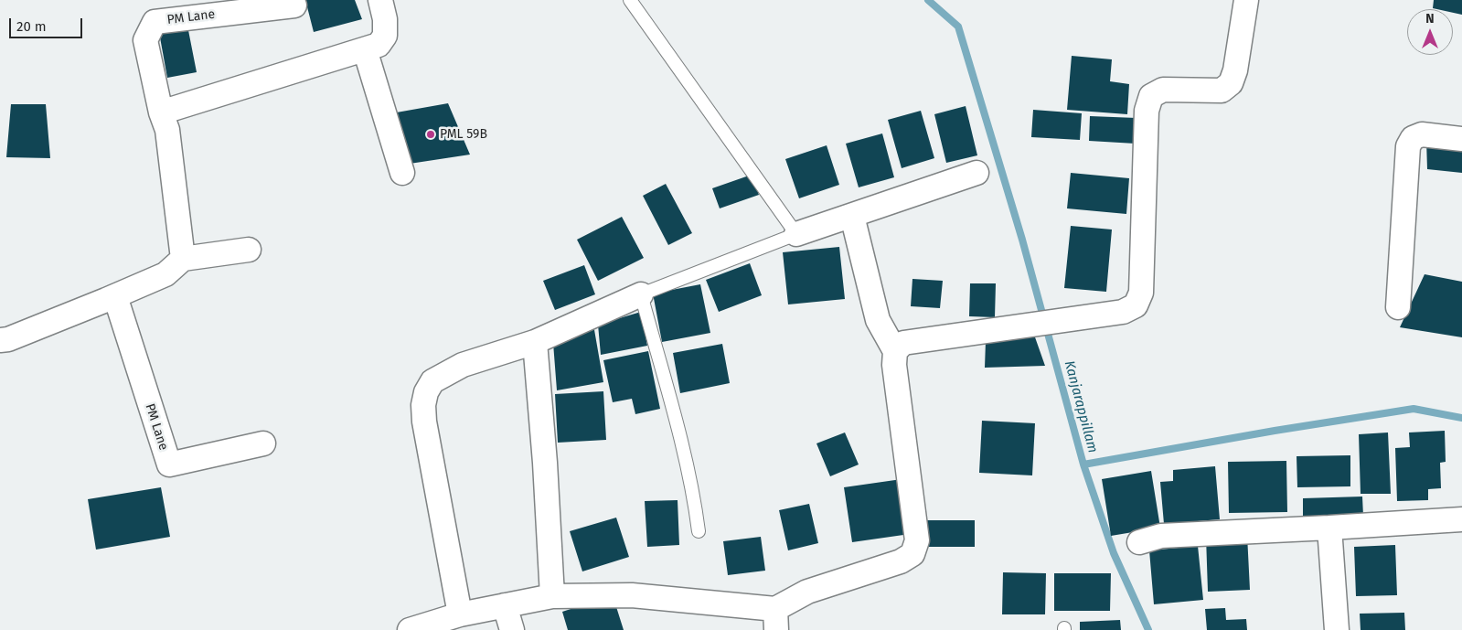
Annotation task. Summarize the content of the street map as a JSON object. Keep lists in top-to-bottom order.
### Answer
{
  "streets": {
    "street": ["PM Lane"]
  },
  "water": ["Kanjarappillam"],
  "places": ["PML 59B"],
  "scale_bar": "20 m",
  "north": "top"
}
